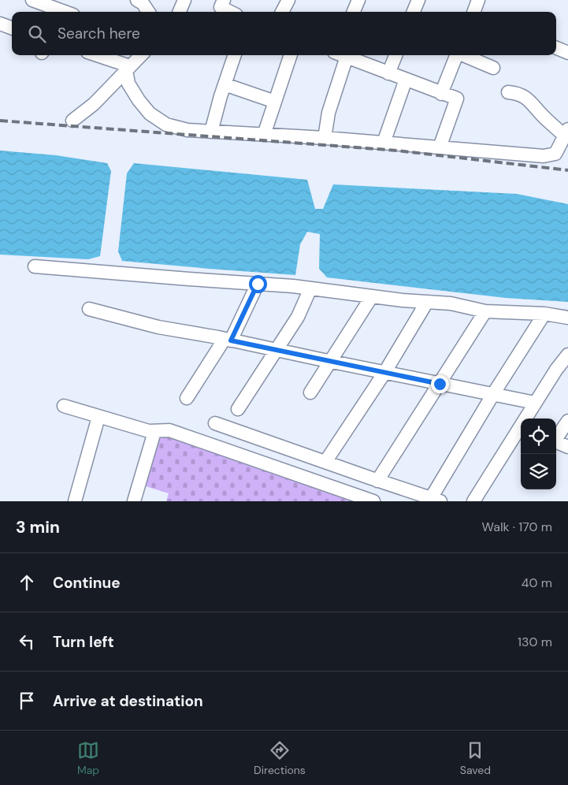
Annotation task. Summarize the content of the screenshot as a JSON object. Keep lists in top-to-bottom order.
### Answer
{
  "page": {
    "search": "Search here",
    "heading": ["3 min", "Walk · 170 m"],
    "list": [
      ["Continue", "40 m"],
      ["Turn left", "130 m"],
      "Arrive at destination"
    ],
    "nav": ["Map", "Directions", "Saved"]
  }
}
